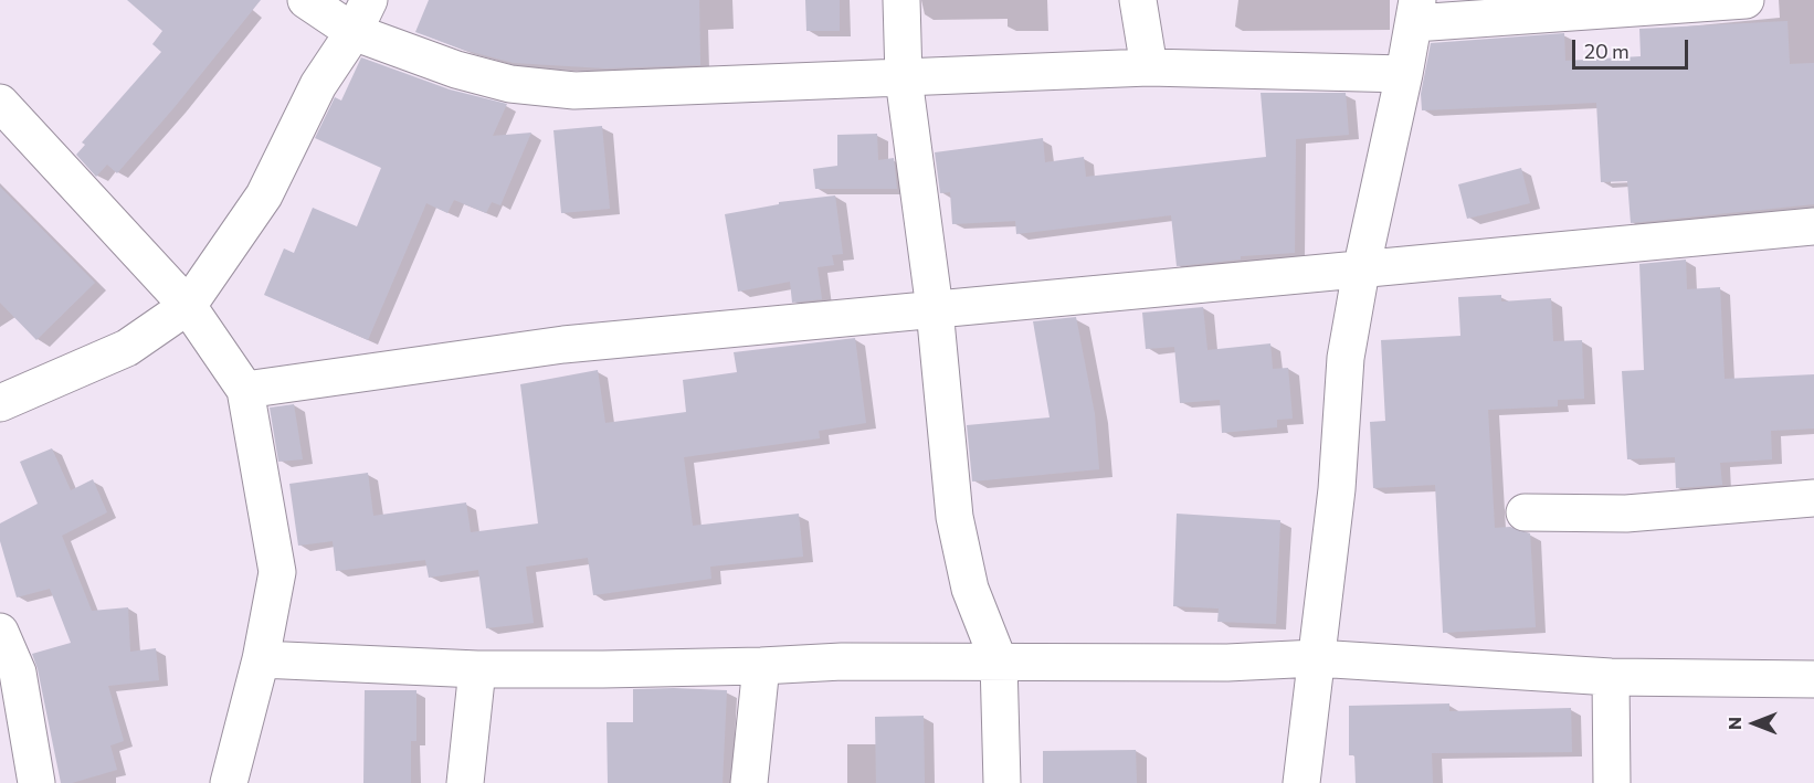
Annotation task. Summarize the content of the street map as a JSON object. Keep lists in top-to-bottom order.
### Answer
{
  "scale_bar": "20 m",
  "north": "left"
}
